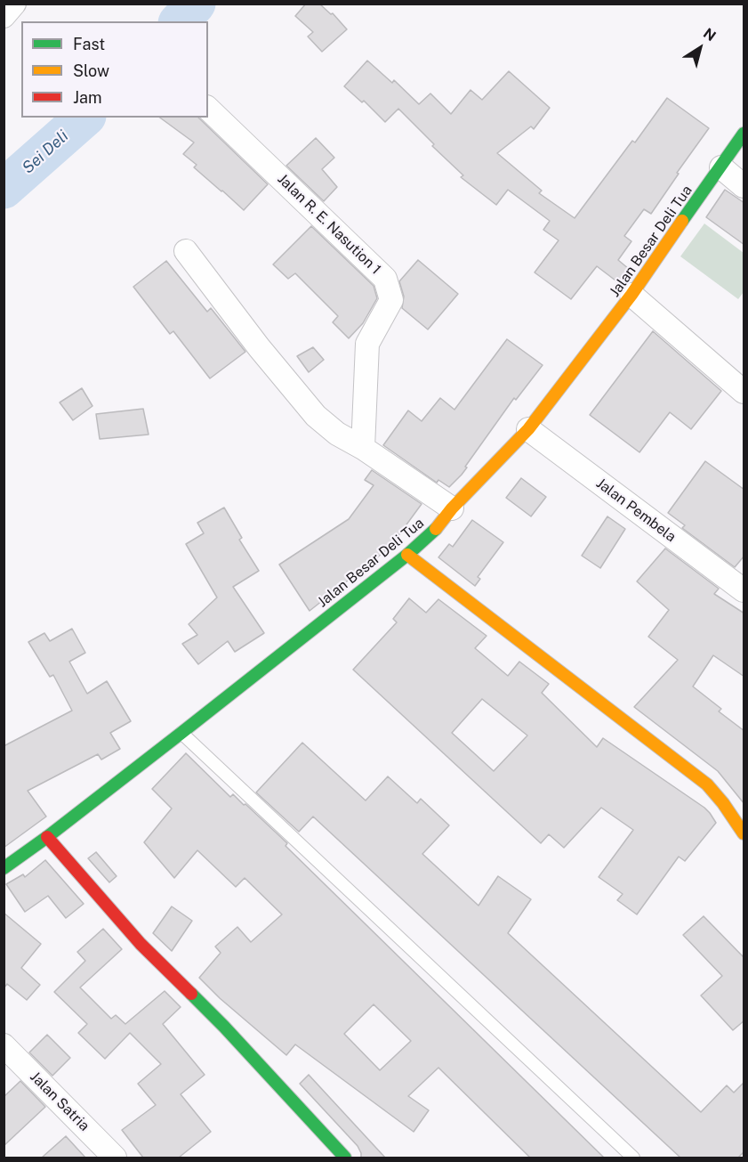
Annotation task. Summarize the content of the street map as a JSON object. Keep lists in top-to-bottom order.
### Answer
{
  "streets": {
    "main road": ["Jalan Besar Deli Tua"],
    "street": ["Jalan R. E. Nasution 1", "Jalan Pembela", "Jalan Satria"]
  },
  "crossings": [
    ["Jalan Besar Deli Tua", "Jalan Pembela"]
  ],
  "water": ["Sei Deli"],
  "legend": ["Fast", "Slow", "Jam"],
  "north": "top right"
}
